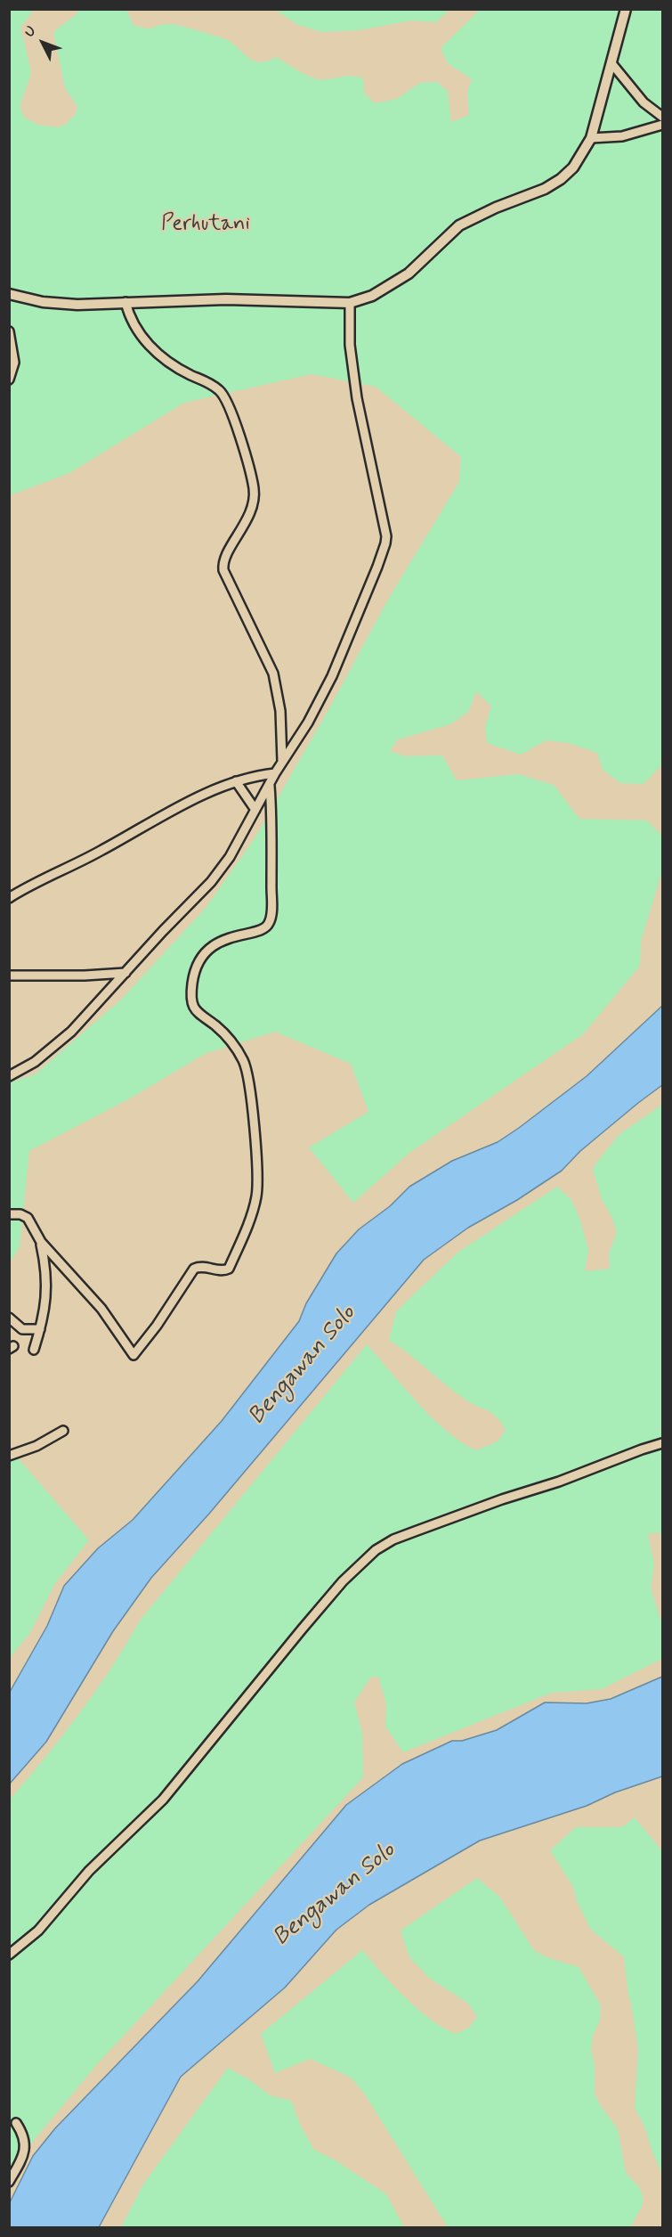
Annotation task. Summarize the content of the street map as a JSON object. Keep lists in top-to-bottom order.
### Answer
{
  "water": ["Bengawan Solo"],
  "parks": ["Perhutani"],
  "north": "top left"
}
